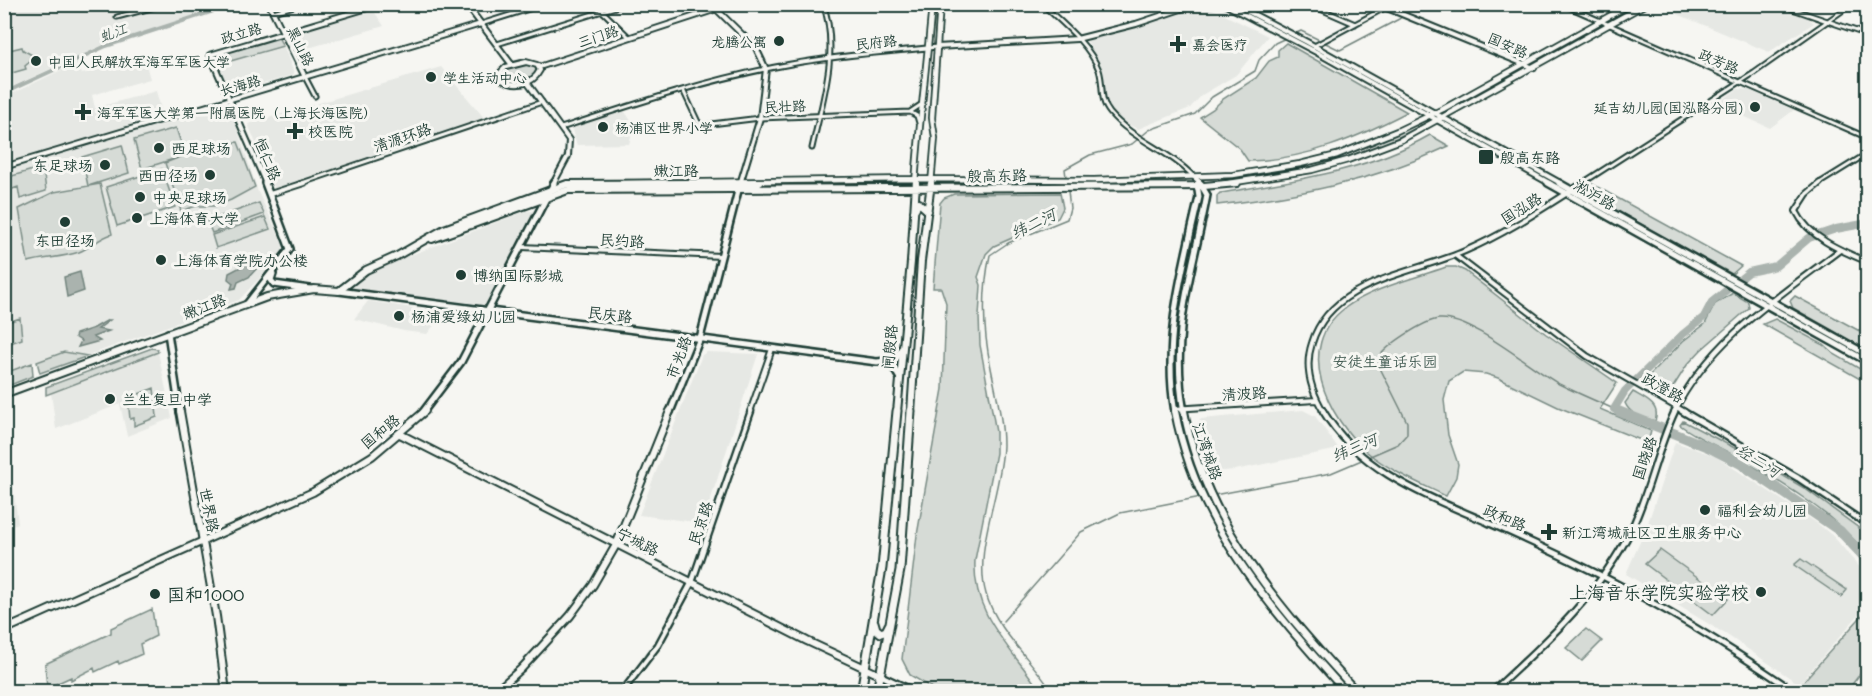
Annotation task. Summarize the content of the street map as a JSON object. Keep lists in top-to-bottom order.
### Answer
{
  "streets": {
    "main road": ["嫩江路", "殷高东路", "闸殷路"],
    "street": [
      "政立路",
      "三门路",
      "民府路",
      "国安路",
      "黑山路",
      "政芳路",
      "长海路",
      "民壮路",
      "清源环路",
      "恒仁路",
      "淞沪路",
      "国泓路",
      "民约路",
      "民庆路",
      "市光路",
      "政澄路",
      "清波路",
      "国和路",
      "江湾城路",
      "国晓路",
      "世界路",
      "政和路",
      "民京路",
      "宁城路"
    ]
  },
  "crossings": [
    ["政立路", "黑山路"],
    ["政立路", "恒仁路"],
    ["民府路", "民壮路"],
    ["民府路", "闸殷路"],
    ["民府路", "市光路"],
    ["民府路", "国和路"],
    ["民府路", "江湾城路"],
    ["国安路", "殷高东路"],
    ["黑山路", "长海路"],
    ["政芳路", "殷高东路"],
    ["政芳路", "国泓路"],
    ["长海路", "恒仁路"],
    ["民壮路", "市光路"],
    ["清源环路", "恒仁路"],
    ["清源环路", "国和路"],
    ["恒仁路", "嫩江路"],
    ["嫩江路", "殷高东路"],
    ["嫩江路", "民庆路"],
    ["嫩江路", "市光路"],
    ["嫩江路", "国和路"],
    ["嫩江路", "世界路"],
    ["殷高东路", "淞沪路"],
    ["殷高东路", "闸殷路"],
    ["殷高东路", "市光路"],
    ["殷高东路", "江湾城路"],
    ["淞沪路", "国泓路"],
    ["淞沪路", "国晓路"],
    ["国泓路", "政澄路"],
    ["国泓路", "清波路"],
    ["国泓路", "政和路"],
    ["民约路", "市光路"],
    ["民约路", "国和路"],
    ["民庆路", "闸殷路"],
    ["民庆路", "市光路"],
    ["民庆路", "国和路"],
    ["民庆路", "民京路"],
    ["闸殷路", "宁城路"],
    ["市光路", "宁城路"],
    ["政澄路", "国晓路"],
    ["清波路", "江湾城路"],
    ["清波路", "政和路"],
    ["国和路", "世界路"],
    ["国和路", "宁城路"],
    ["国晓路", "政和路"],
    ["民京路", "宁城路"]
  ],
  "water": [
    "虬江",
    "纬二河",
    "纬三河",
    "经二河"
  ],
  "parks": ["安徒生童话乐园"],
  "places": {
    "other": [
      "龙腾公寓",
      "中国人民解放军海军军医大学",
      "学生活动中心",
      "延吉幼儿园(国泓路分园)",
      "杨浦区世界小学",
      "西足球场",
      "东足球场",
      "西田径场",
      "中央足球场",
      "上海体育大学",
      "东田径场",
      "上海体育学院办公楼",
      "博纳国际影城",
      "杨浦爱绿幼儿园",
      "兰生复旦中学",
      "福利会幼儿园",
      "上海音乐学院实验学校",
      "国和1000"
    ],
    "health": [
      "嘉会医疗",
      "海军军医大学第一附属医院（上海长海医院）",
      "校医院",
      "新江湾城社区卫生服务中心"
    ],
    "transit": ["殷高东路"]
  }
}
